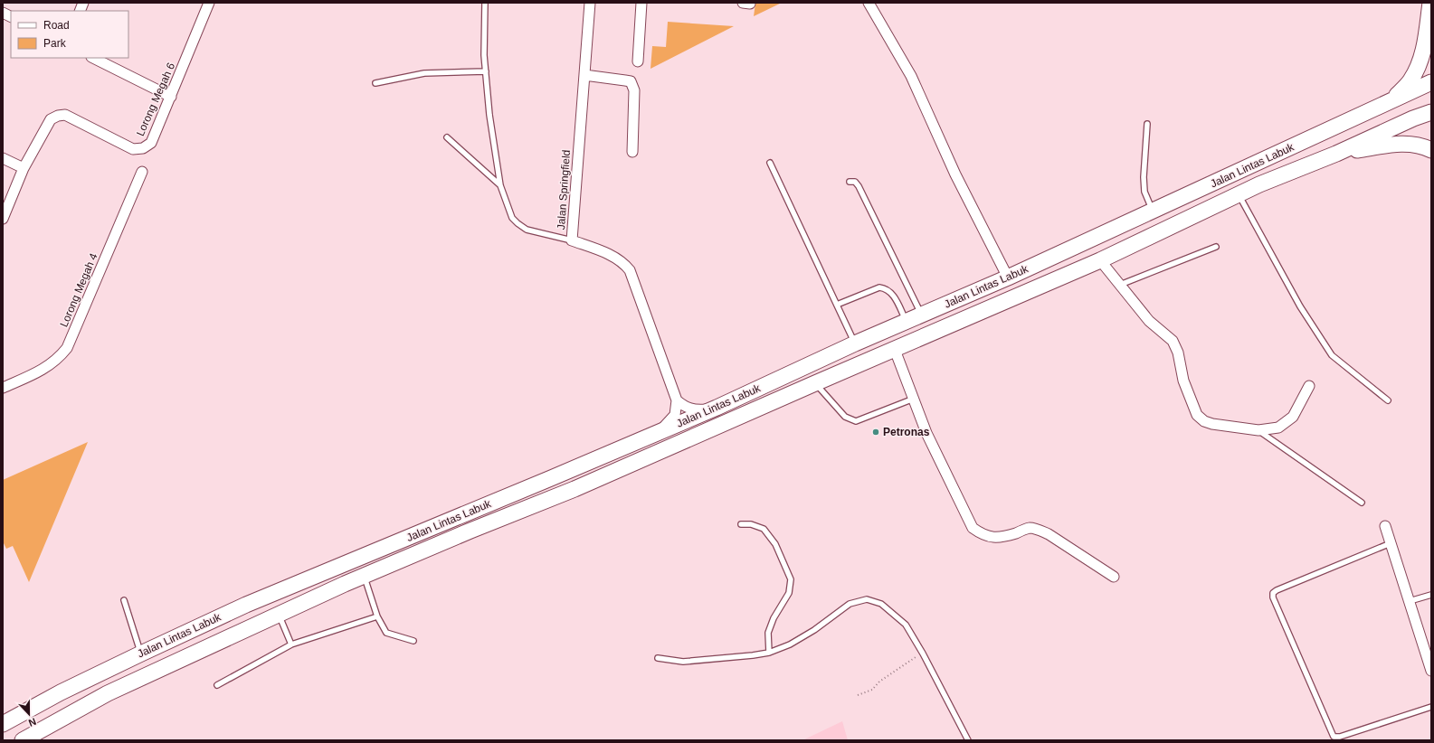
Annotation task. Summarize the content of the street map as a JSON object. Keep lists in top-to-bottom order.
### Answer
{
  "streets": {
    "main road": ["Jalan Lintas Labuk"],
    "street": ["Lorong Megah 6", "Jalan Springfield", "Lorong Megah 4"]
  },
  "places": ["Petronas"],
  "legend": ["Road", "Park"],
  "north": "bottom"
}
